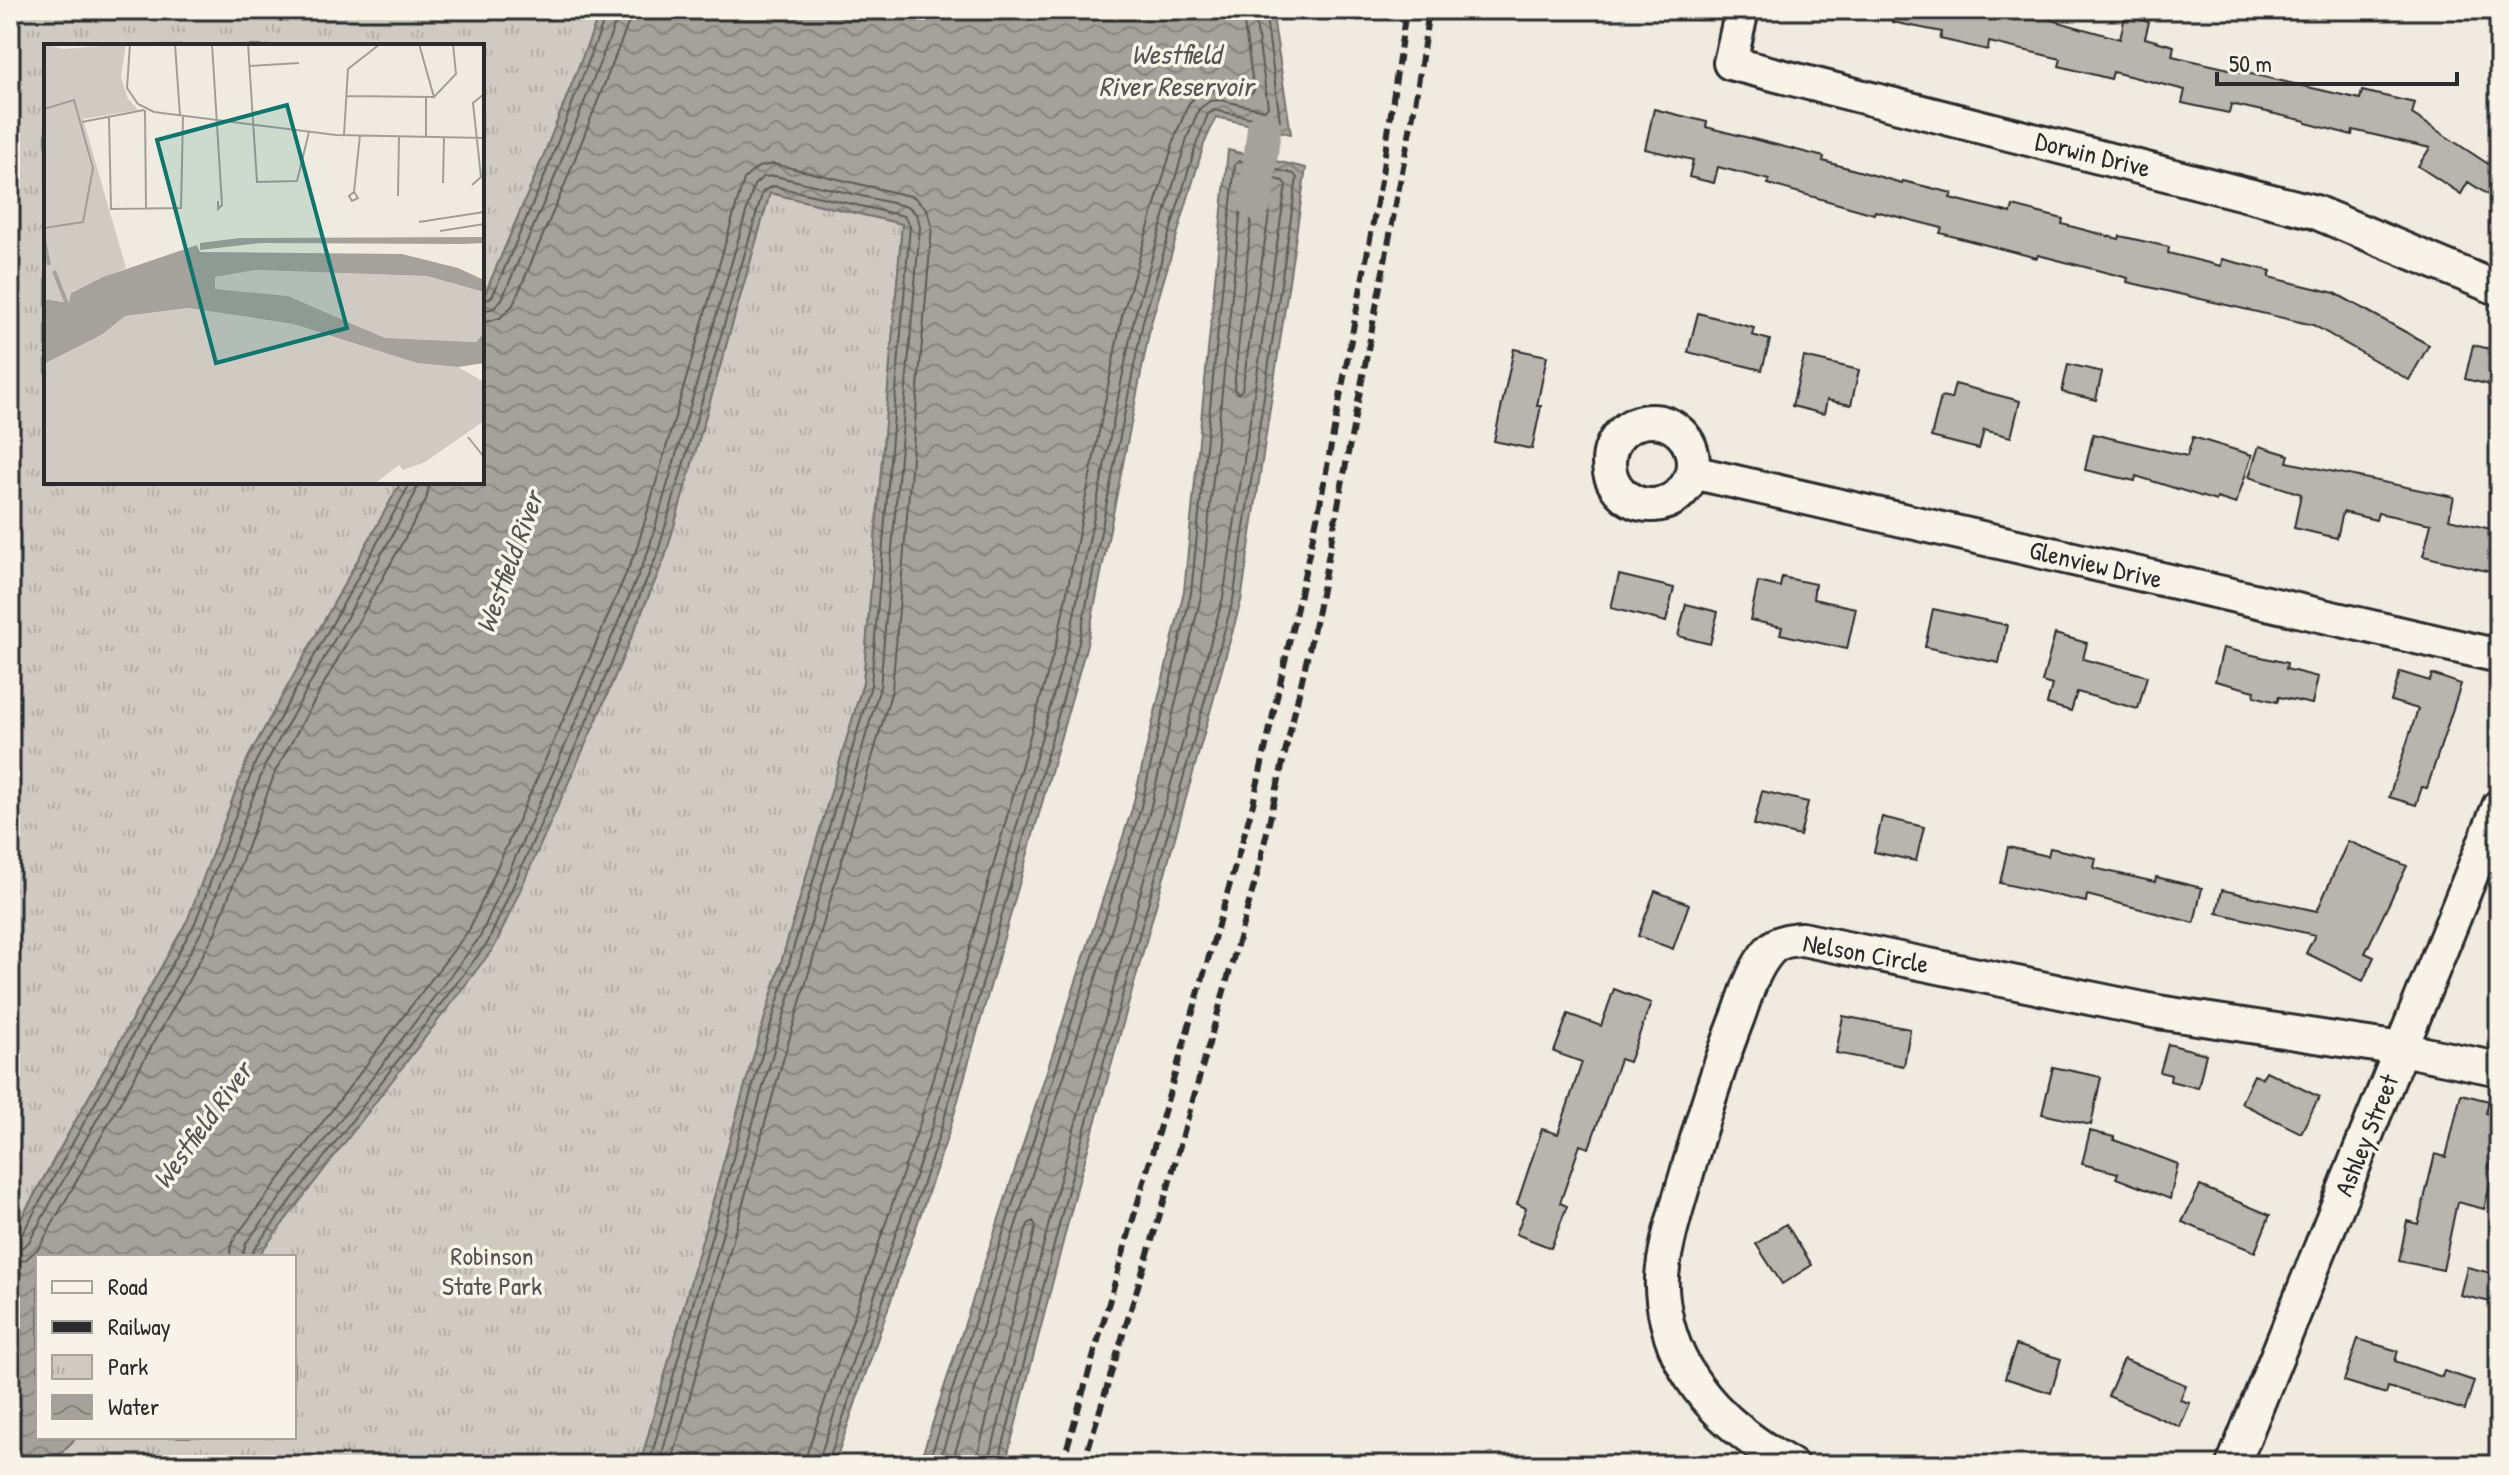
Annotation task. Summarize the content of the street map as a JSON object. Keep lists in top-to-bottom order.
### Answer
{
  "streets": {
    "street": [
      "Dorwin Drive",
      "Glenview Drive",
      "Nelson Circle",
      "Ashley Street"
    ]
  },
  "crossings": [
    ["Nelson Circle", "Ashley Street"]
  ],
  "water": ["Westfield River Reservoir", "Westfield River"],
  "parks": ["Robinson State Park"],
  "legend": [
    "Road",
    "Railway",
    "Park",
    "Water"
  ],
  "scale_bar": "50 m"
}
